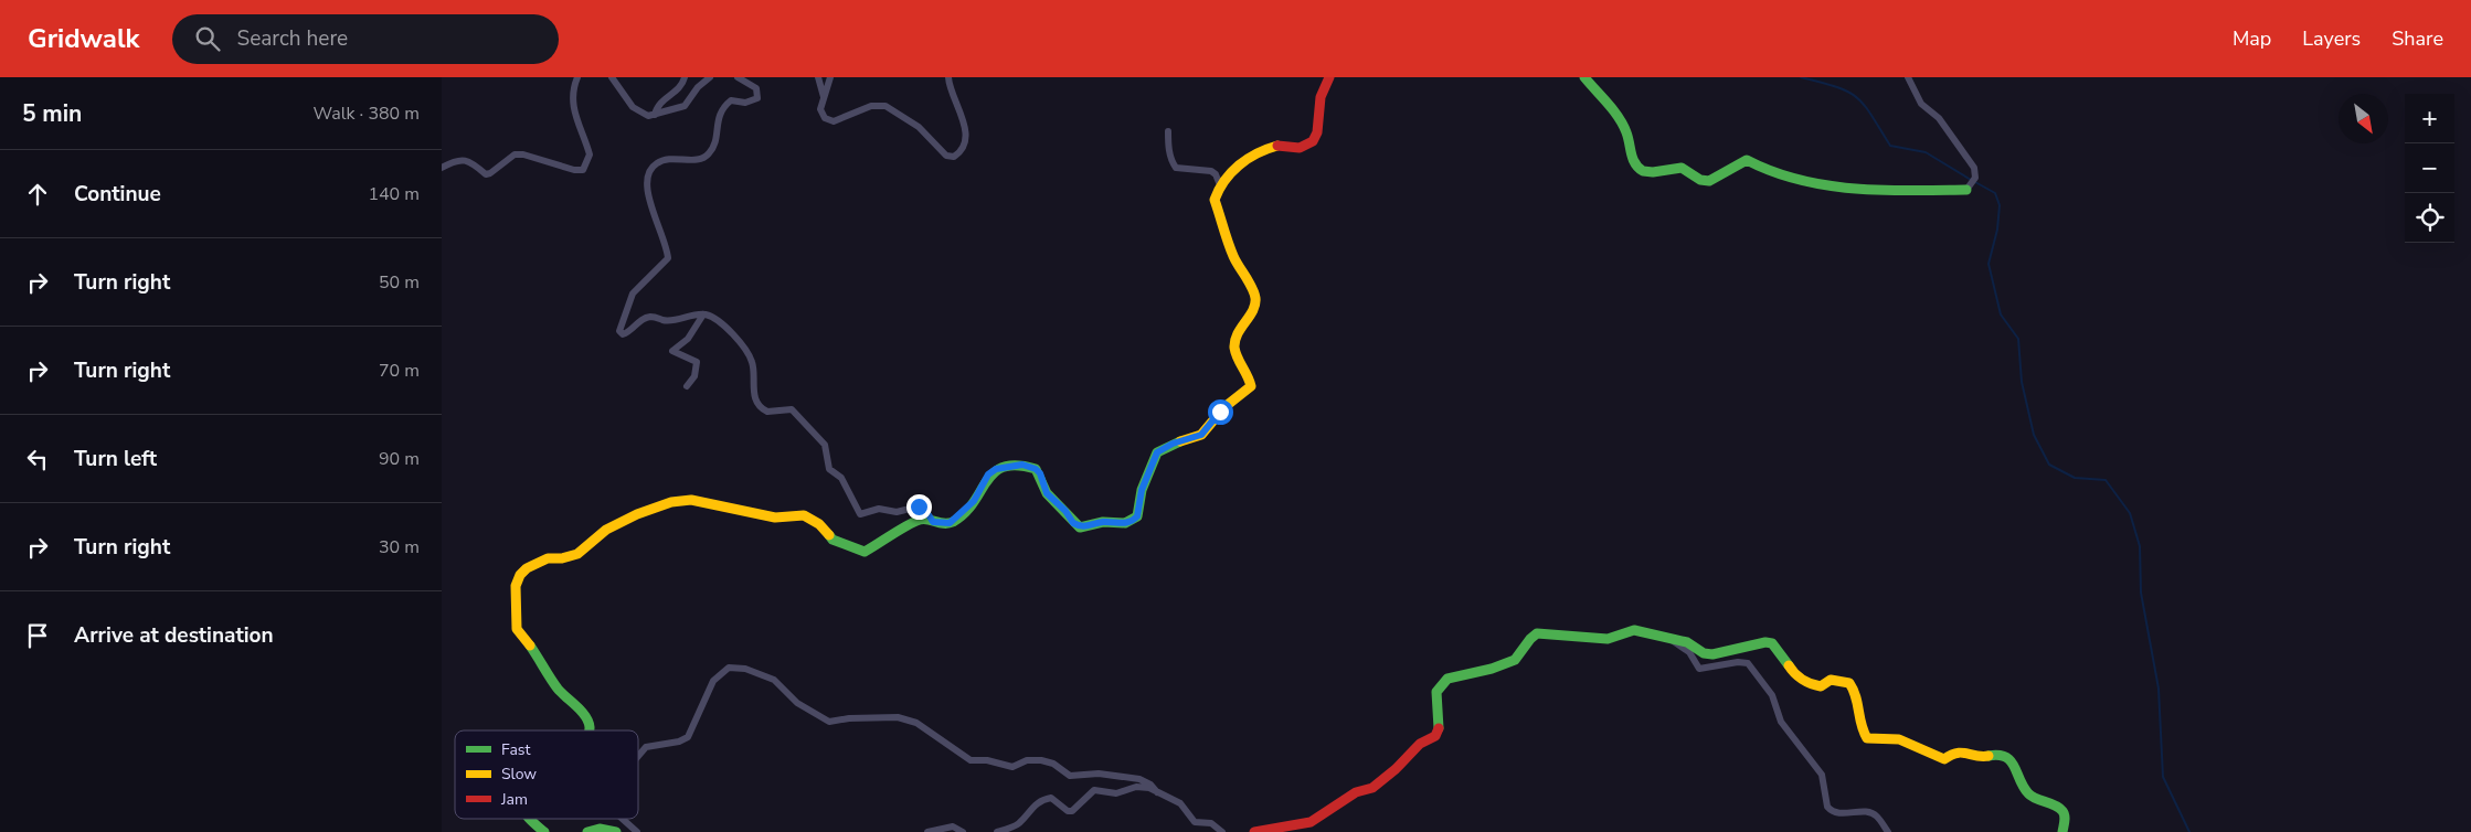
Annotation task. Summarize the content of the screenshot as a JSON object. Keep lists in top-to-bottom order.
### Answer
{
  "legend": ["Fast", "Slow", "Jam"],
  "north": "bottom right",
  "page": {
    "header": "Gridwalk",
    "search": "Search here",
    "nav": ["Map", "Layers", "Share"],
    "heading": ["5 min", "Walk · 380 m"],
    "map_buttons": ["+", "−"],
    "list": [
      ["Continue", "140 m"],
      ["Turn right", "50 m"],
      ["Turn right", "70 m"],
      ["Turn left", "90 m"],
      ["Turn right", "30 m"],
      "Arrive at destination"
    ]
  }
}
